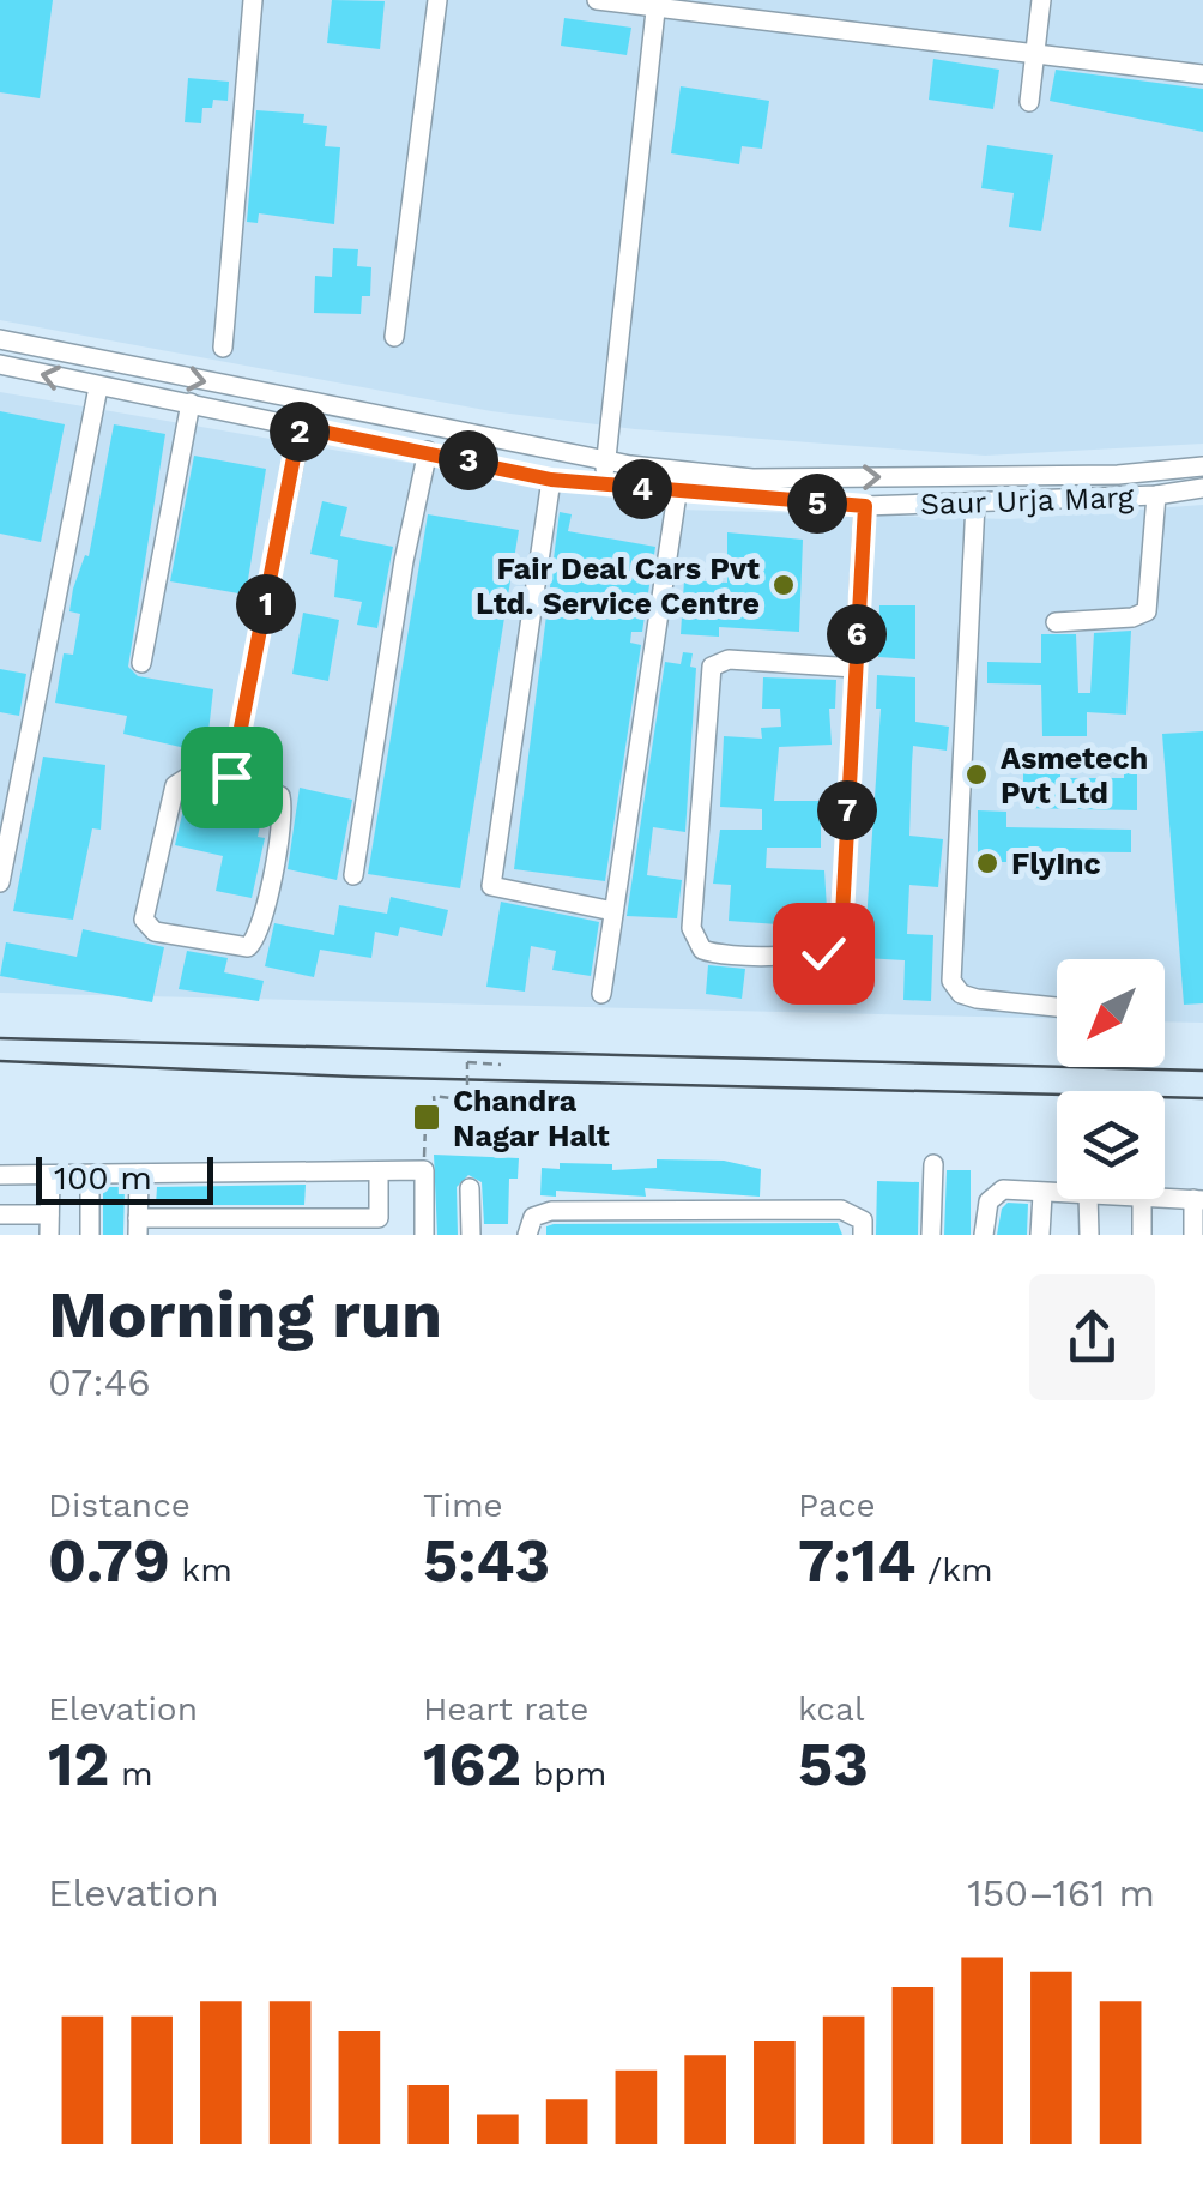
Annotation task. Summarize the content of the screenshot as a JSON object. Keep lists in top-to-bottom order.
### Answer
{
  "streets": {
    "street": ["Saur Urja Marg"]
  },
  "places": {
    "other": ["Fair Deal Cars Pvt Ltd. Service Centre", "Asmetech Pvt Ltd", "FlyInc"],
    "transit": ["Chandra Nagar Halt"]
  },
  "scale_bar": "100 m",
  "north": "bottom left",
  "page": {
    "pins": [
      "2",
      "3",
      "4",
      "5",
      "1",
      "6",
      "7"
    ],
    "scale": "100 m",
    "heading": ["Morning run", "07:46"],
    "stats": [
      ["Distance", "0.79 km"],
      ["Time", "5:43"],
      ["Pace", "7:14 /km"],
      ["Elevation", "12 m"],
      ["Heart rate", "162 bpm"],
      ["kcal", "53"]
    ],
    "chart": ["Elevation", "150–161 m"]
  }
}
